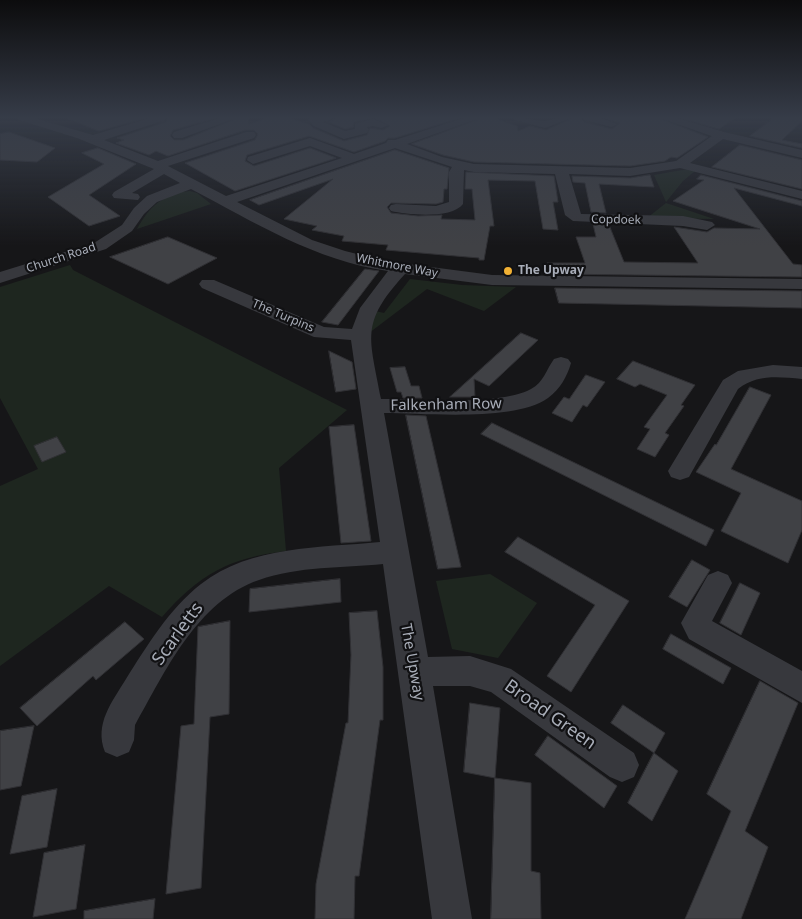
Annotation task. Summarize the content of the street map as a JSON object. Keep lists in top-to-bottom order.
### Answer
{
  "streets": {
    "street": [
      "Copdoek",
      "Church Road",
      "Whitmore Way",
      "The Turpins",
      "Falkenham Row",
      "Scarletts",
      "The Upway",
      "Broad Green"
    ]
  },
  "crossings": [
    ["Church Road", "Whitmore Way"],
    ["Whitmore Way", "The Upway"],
    ["The Turpins", "The Upway"],
    ["Falkenham Row", "The Upway"],
    ["Scarletts", "The Upway"],
    ["The Upway", "Broad Green"]
  ],
  "places": ["The Upway"]
}
